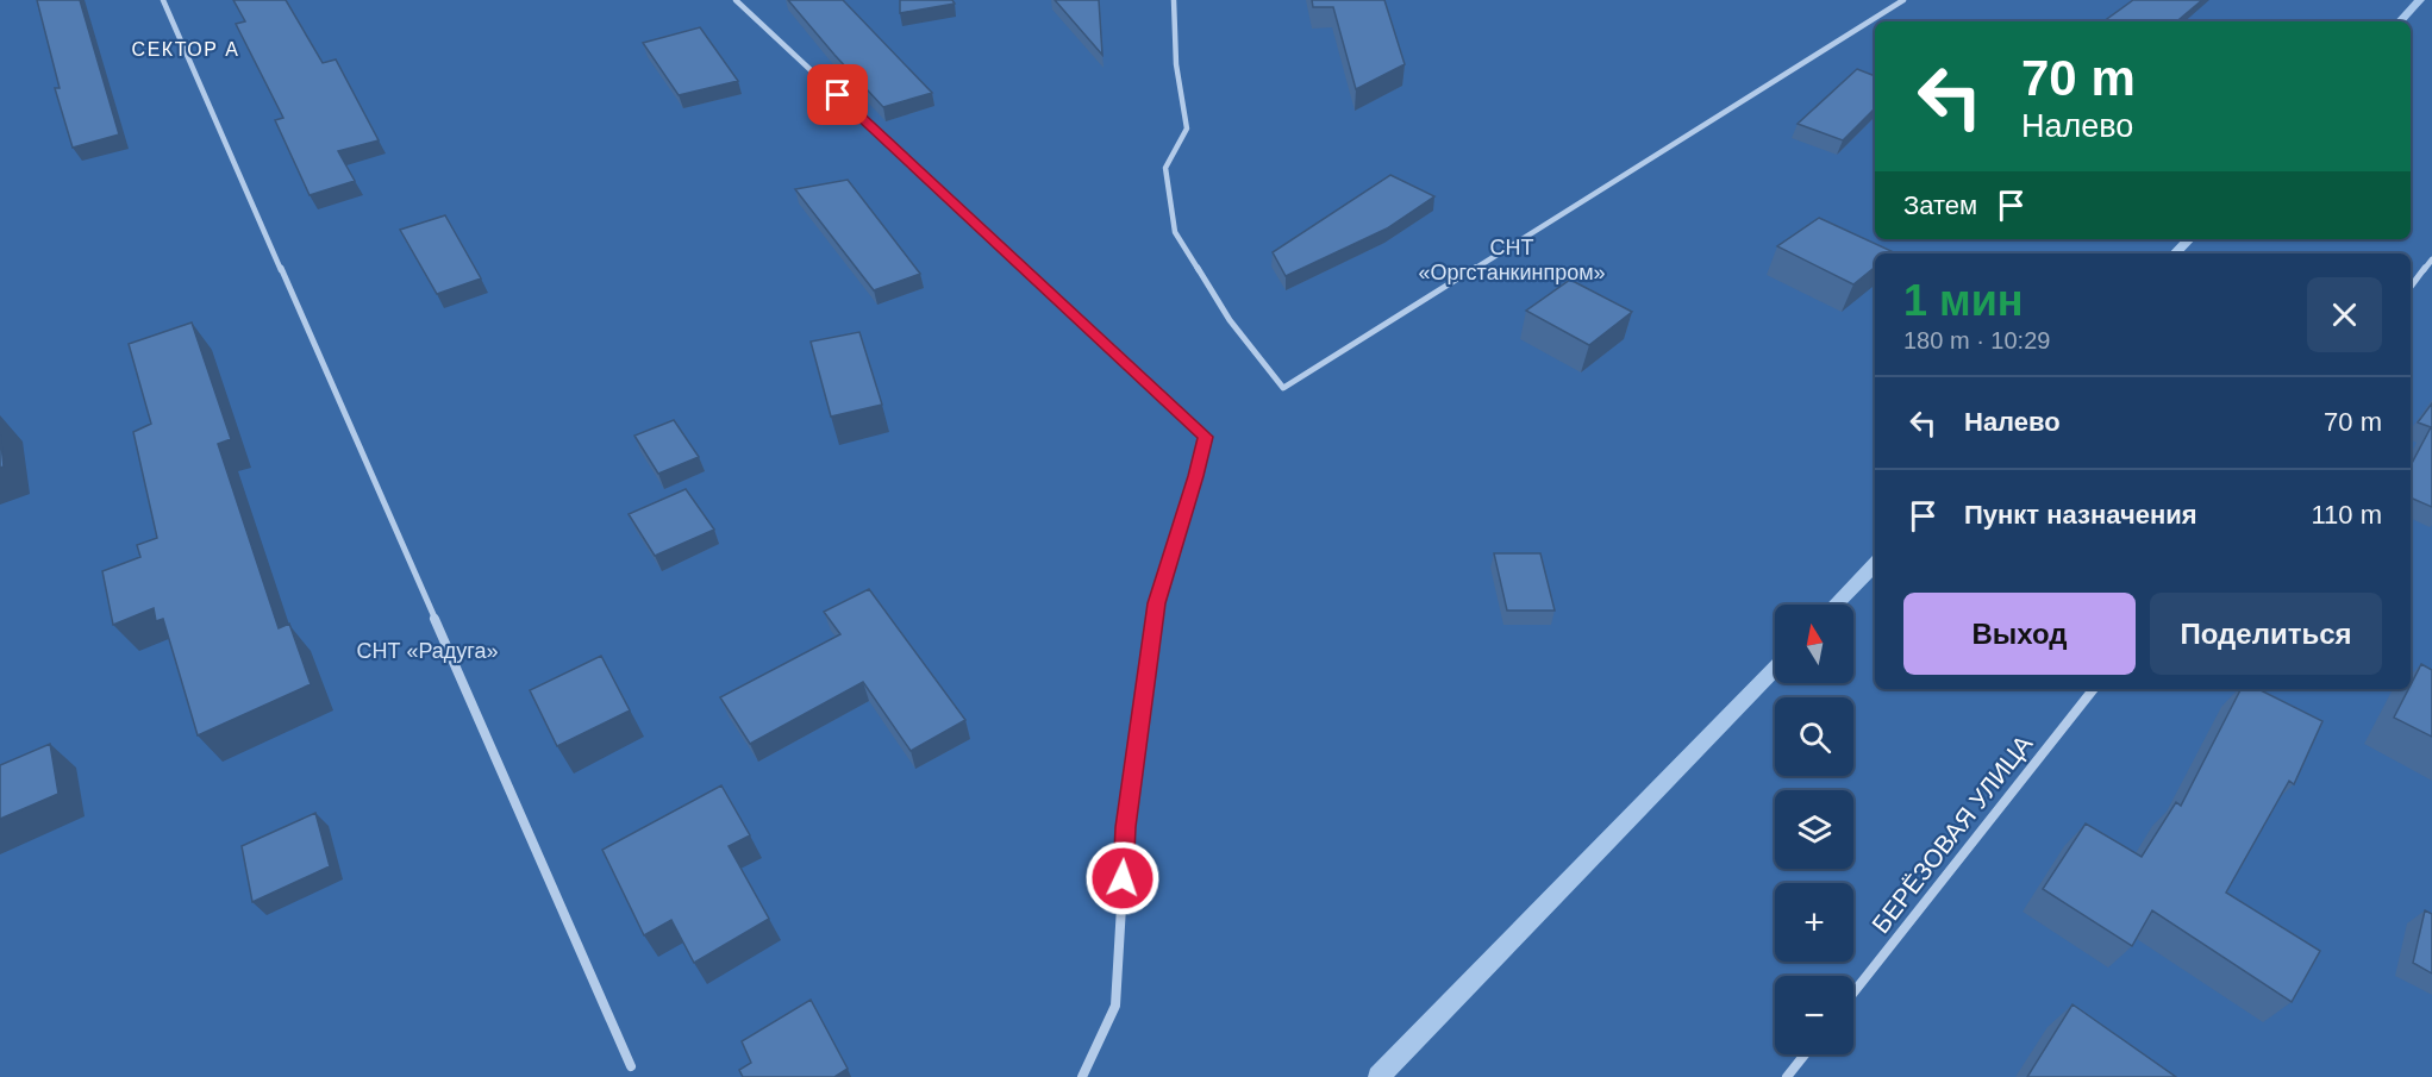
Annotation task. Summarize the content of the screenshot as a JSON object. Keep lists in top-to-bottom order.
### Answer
{
  "streets": {
    "street": ["БЕРЁЗОВАЯ УЛИЦА"]
  },
  "districts": ["СЕКТОР А"],
  "parks": ["СНТ «Оргстанкинпром»", "СНТ «Радуга»"],
  "north": "top",
  "page": {
    "turn": ["70 m", "Налево"],
    "then": "Затем",
    "heading": ["1 мин", "180 m · 10:29"],
    "list": [
      {
        "name": "Налево",
        "value": "70 m"
      },
      {
        "name": "Пункт назначения",
        "value": "110 m"
      }
    ],
    "buttons": ["Выход", "Поделиться"],
    "map_buttons": ["+", "−"]
  }
}
